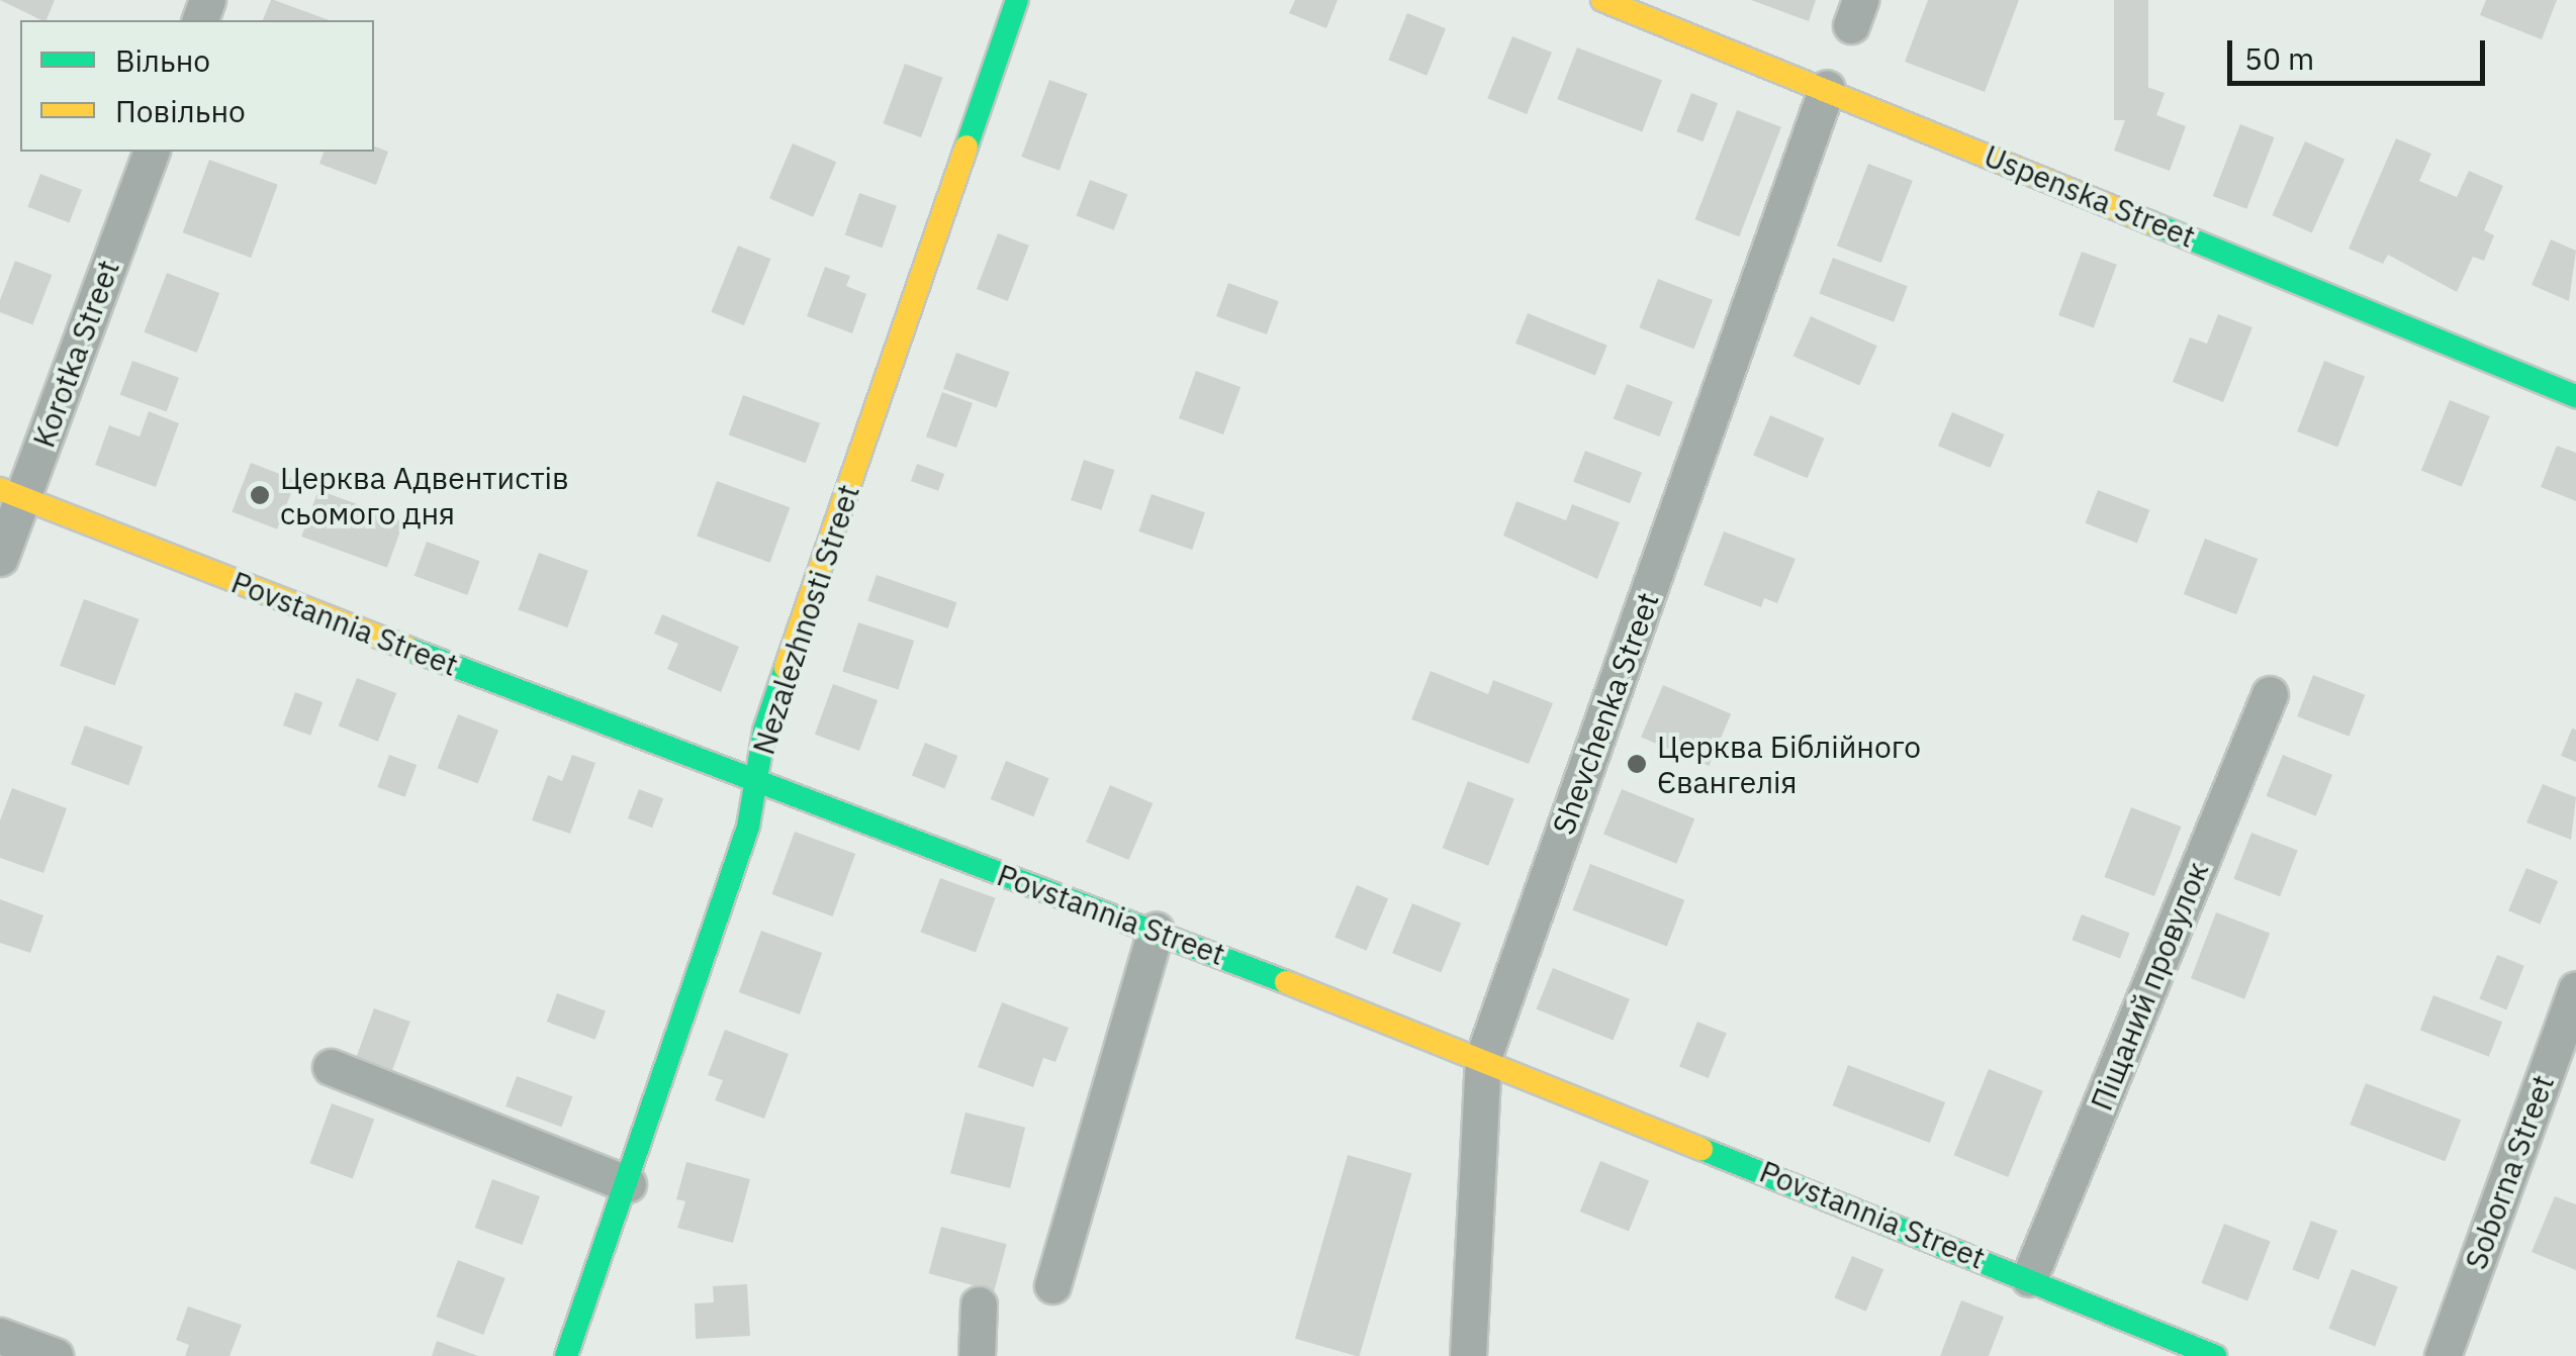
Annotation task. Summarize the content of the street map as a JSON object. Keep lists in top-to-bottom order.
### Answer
{
  "streets": {
    "street": [
      "Uspenska Street",
      "Korotka Street",
      "Nezalezhnosti Street",
      "Povstannia Street",
      "Shevchenka Street",
      "Піщаний провулок",
      "Soborna Street"
    ]
  },
  "crossings": [
    ["Uspenska Street", "Shevchenka Street"],
    ["Korotka Street", "Povstannia Street"],
    ["Nezalezhnosti Street", "Povstannia Street"],
    ["Povstannia Street", "Shevchenka Street"],
    ["Povstannia Street", "Піщаний провулок"]
  ],
  "places": ["Церква Адвентистів сьомого дня", "Церква Біблійного Євангелія"],
  "legend": ["Вільно", "Повільно"],
  "scale_bar": "50 m"
}
